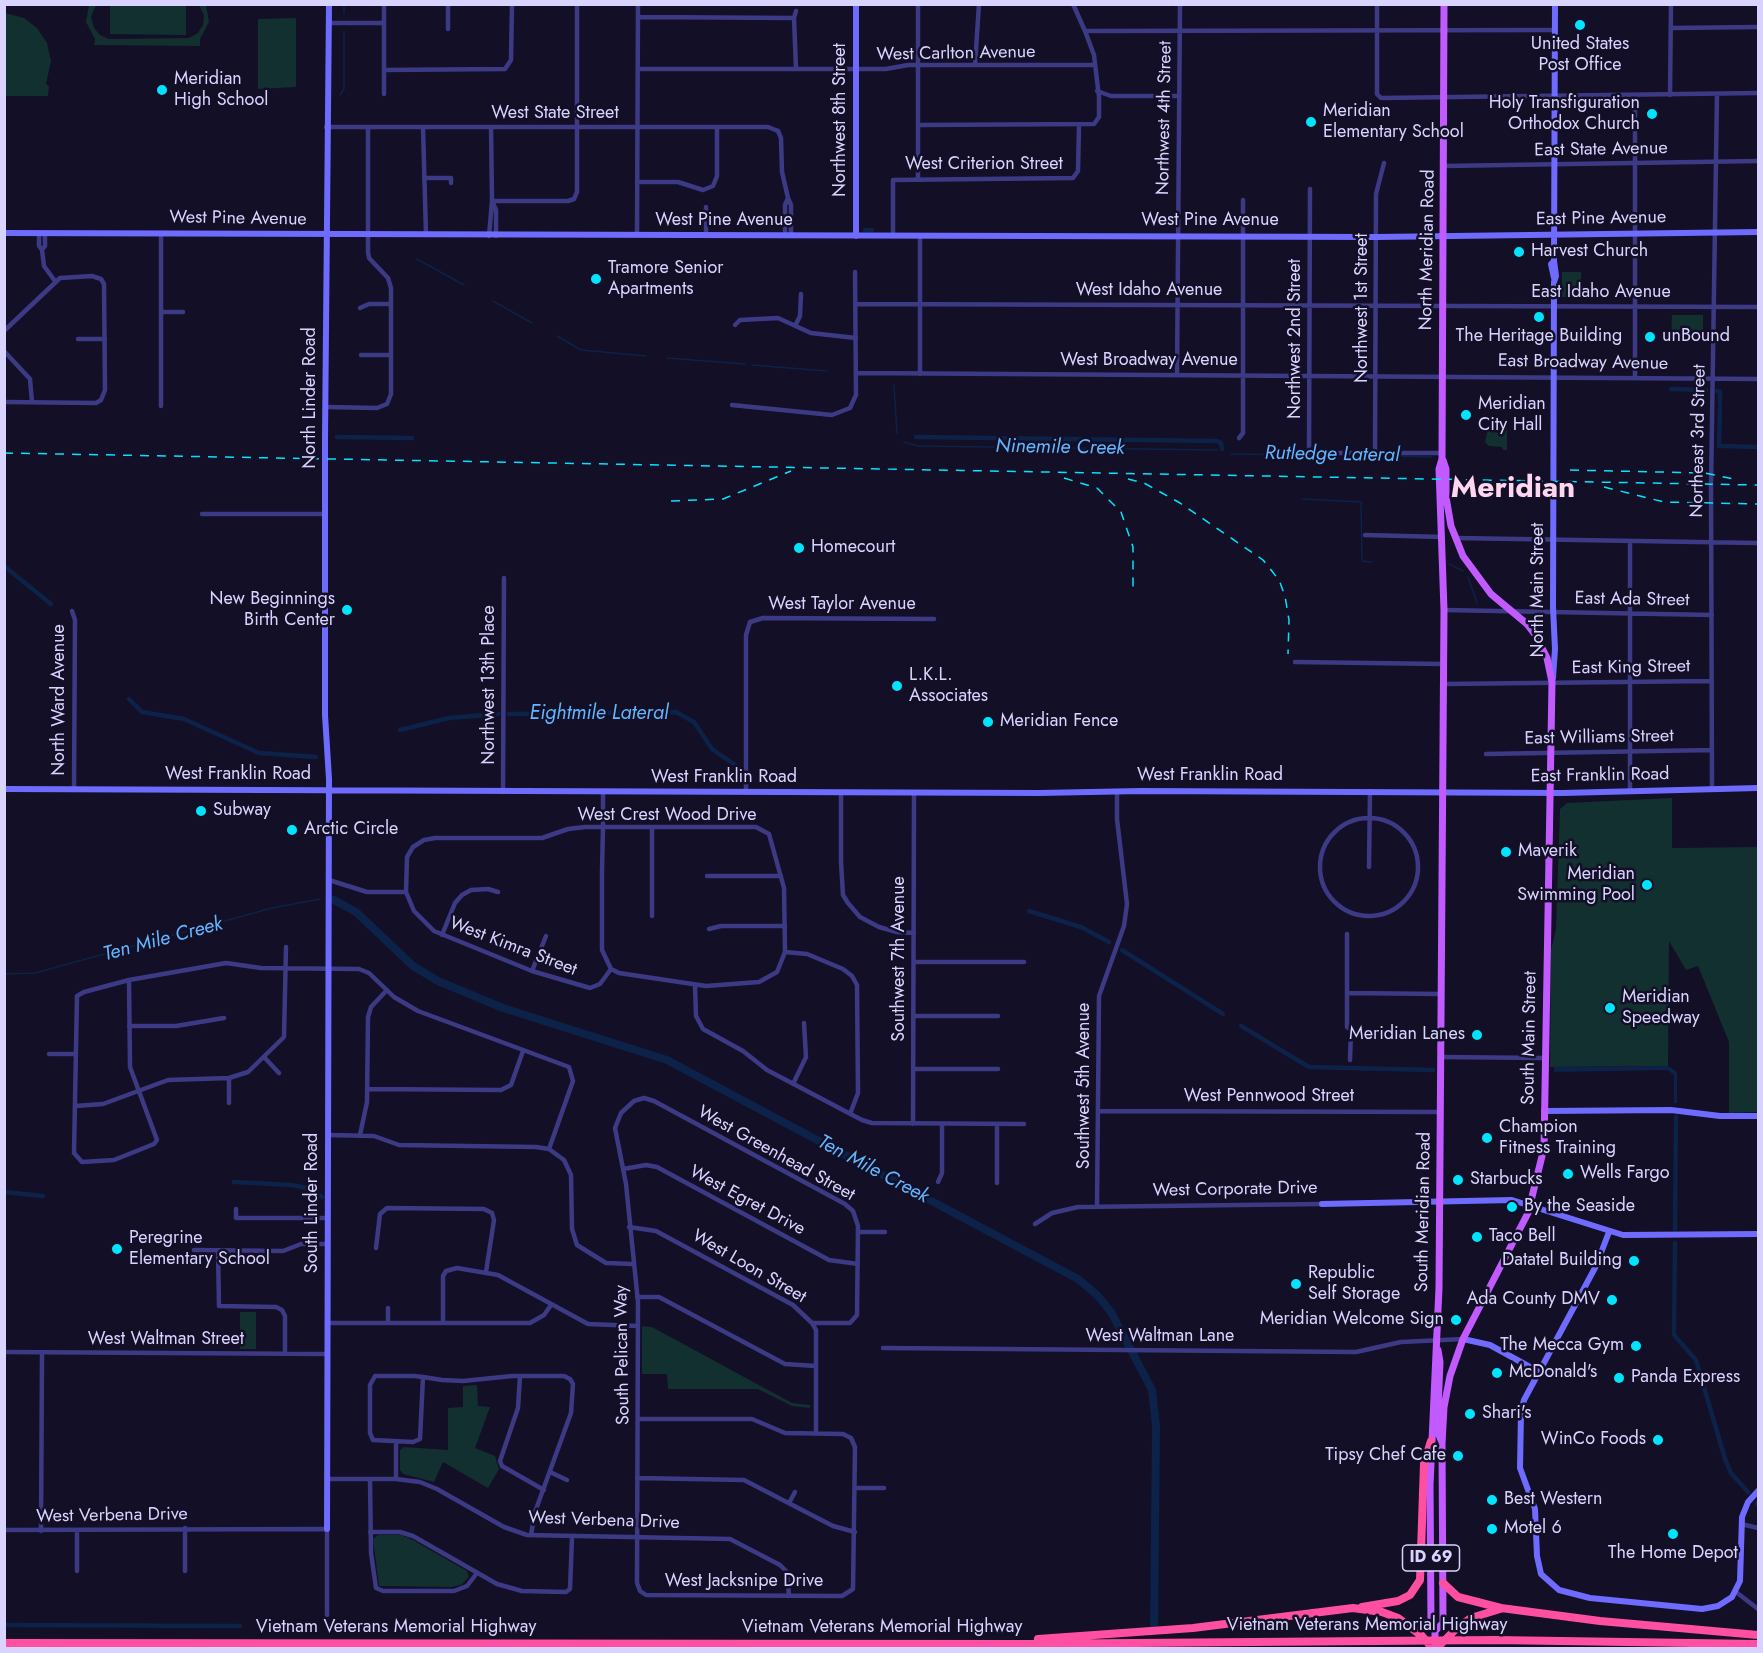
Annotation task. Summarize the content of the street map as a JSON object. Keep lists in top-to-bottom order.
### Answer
{
  "streets": {
    "highway": ["Vietnam Veterans Memorial Highway"],
    "main road": [
      "North Meridian Road",
      "North Main Street",
      "South Main Street",
      "South Meridian Road",
      "ID 69"
    ],
    "street": [
      "West Carlton Avenue",
      "West State Street",
      "Northwest 4th Street",
      "Northwest 8th Street",
      "East State Avenue",
      "West Criterion Street",
      "West Pine Avenue",
      "East Pine Avenue",
      "West Idaho Avenue",
      "East Idaho Avenue",
      "Northwest 1st Street",
      "Northwest 2nd Street",
      "West Broadway Avenue",
      "East Broadway Avenue",
      "North Linder Road",
      "Northeast 3rd Street",
      "East Ada Street",
      "West Taylor Avenue",
      "East King Street",
      "Northwest 13th Place",
      "North Ward Avenue",
      "East Williams Street",
      "West Franklin Road",
      "East Franklin Road",
      "West Crest Wood Drive",
      "West Kimra Street",
      "Southwest 7th Avenue",
      "Southwest 5th Avenue",
      "West Pennwood Street",
      "West Greenhead Street",
      "West Corporate Drive",
      "West Egret Drive",
      "South Linder Road",
      "West Loon Street",
      "West Waltman Lane",
      "West Waltman Street",
      "South Pelican Way",
      "West Verbena Drive",
      "West Jacksnipe Drive"
    ]
  },
  "crossings": [
    ["West Carlton Avenue", "Northwest 8th Street"],
    ["West State Street", "West Pine Avenue"],
    ["West State Street", "North Linder Road"],
    ["Northwest 4th Street", "West Pine Avenue"],
    ["Northwest 4th Street", "West Idaho Avenue"],
    ["Northwest 4th Street", "West Broadway Avenue"],
    ["Northwest 8th Street", "West Pine Avenue"],
    ["East State Avenue", "North Meridian Road"],
    ["East State Avenue", "Northeast 3rd Street"],
    ["East State Avenue", "North Main Street"],
    ["West Criterion Street", "West Pine Avenue"],
    ["West Pine Avenue", "East Pine Avenue"],
    ["West Pine Avenue", "North Meridian Road"],
    ["West Pine Avenue", "Northwest 1st Street"],
    ["West Pine Avenue", "Northwest 2nd Street"],
    ["West Pine Avenue", "North Linder Road"],
    ["East Pine Avenue", "North Meridian Road"],
    ["East Pine Avenue", "Northeast 3rd Street"],
    ["East Pine Avenue", "North Main Street"],
    ["North Meridian Road", "West Idaho Avenue"],
    ["North Meridian Road", "East Idaho Avenue"],
    ["North Meridian Road", "West Broadway Avenue"],
    ["North Meridian Road", "East Broadway Avenue"],
    ["North Meridian Road", "North Main Street"],
    ["North Meridian Road", "East Ada Street"],
    ["North Meridian Road", "East King Street"],
    ["North Meridian Road", "West Franklin Road"],
    ["North Meridian Road", "East Franklin Road"],
    ["North Meridian Road", "South Meridian Road"],
    ["West Idaho Avenue", "East Idaho Avenue"],
    ["West Idaho Avenue", "Northwest 1st Street"],
    ["West Idaho Avenue", "Northwest 2nd Street"],
    ["East Idaho Avenue", "Northeast 3rd Street"],
    ["East Idaho Avenue", "North Main Street"],
    ["Northwest 1st Street", "Northwest 2nd Street"],
    ["Northwest 1st Street", "West Broadway Avenue"],
    ["Northwest 2nd Street", "West Broadway Avenue"],
    ["West Broadway Avenue", "East Broadway Avenue"],
    ["East Broadway Avenue", "Northeast 3rd Street"],
    ["East Broadway Avenue", "North Main Street"],
    ["North Linder Road", "West Franklin Road"],
    ["North Linder Road", "South Linder Road"],
    ["Northeast 3rd Street", "East Ada Street"],
    ["Northeast 3rd Street", "East King Street"],
    ["Northeast 3rd Street", "East Williams Street"],
    ["Northeast 3rd Street", "East Franklin Road"],
    ["North Main Street", "East Ada Street"],
    ["North Main Street", "East King Street"],
    ["North Main Street", "East Williams Street"],
    ["North Main Street", "East Franklin Road"],
    ["North Main Street", "South Main Street"],
    ["West Taylor Avenue", "West Franklin Road"],
    ["Northwest 13th Place", "West Franklin Road"],
    ["North Ward Avenue", "West Franklin Road"],
    ["West Franklin Road", "East Franklin Road"],
    ["West Franklin Road", "Southwest 7th Avenue"],
    ["West Franklin Road", "Southwest 5th Avenue"],
    ["West Franklin Road", "South Linder Road"],
    ["West Franklin Road", "South Meridian Road"],
    ["East Franklin Road", "South Main Street"],
    ["East Franklin Road", "South Meridian Road"],
    ["West Crest Wood Drive", "West Kimra Street"],
    ["South Main Street", "West Corporate Drive"],
    ["South Main Street", "South Meridian Road"],
    ["South Main Street", "West Waltman Lane"],
    ["Southwest 5th Avenue", "West Pennwood Street"],
    ["Southwest 5th Avenue", "West Corporate Drive"],
    ["West Pennwood Street", "South Meridian Road"],
    ["West Greenhead Street", "South Pelican Way"],
    ["West Corporate Drive", "South Meridian Road"],
    ["West Egret Drive", "West Loon Street"],
    ["West Egret Drive", "South Pelican Way"],
    ["South Linder Road", "West Waltman Street"],
    ["South Linder Road", "West Verbena Drive"],
    ["South Meridian Road", "West Waltman Lane"],
    ["West Loon Street", "South Pelican Way"],
    ["South Pelican Way", "West Verbena Drive"],
    ["South Pelican Way", "West Jacksnipe Drive"],
    ["West Verbena Drive", "West Jacksnipe Drive"]
  ],
  "districts": ["Meridian"],
  "water": [
    "Ninemile Creek",
    "Rutledge Lateral",
    "Eightmile Lateral",
    "Ten Mile Creek"
  ],
  "places": [
    "United States Post Office",
    "Meridian High School",
    "Holy Transfiguration Orthodox Church",
    "Meridian Elementary School",
    "Harvest Church",
    "Tramore Senior Apartments",
    "The Heritage Building",
    "unBound",
    "Meridian City Hall",
    "Homecourt",
    "New Beginnings Birth Center",
    "L.K.L. Associates",
    "Meridian Fence",
    "Subway",
    "Arctic Circle",
    "Maverik",
    "Meridian Swimming Pool",
    "Meridian Speedway",
    "Meridian Lanes",
    "Champion Fitness Training",
    "Wells Fargo",
    "Starbucks",
    "By the Seaside",
    "Taco Bell",
    "Peregrine Elementary School",
    "Datatel Building",
    "Republic Self Storage",
    "Ada County DMV",
    "Meridian Welcome Sign",
    "The Mecca Gym",
    "McDonald's",
    "Panda Express",
    "Shari's",
    "WinCo Foods",
    "Tipsy Chef Cafe",
    "Best Western",
    "Motel 6",
    "The Home Depot"
  ]
}
